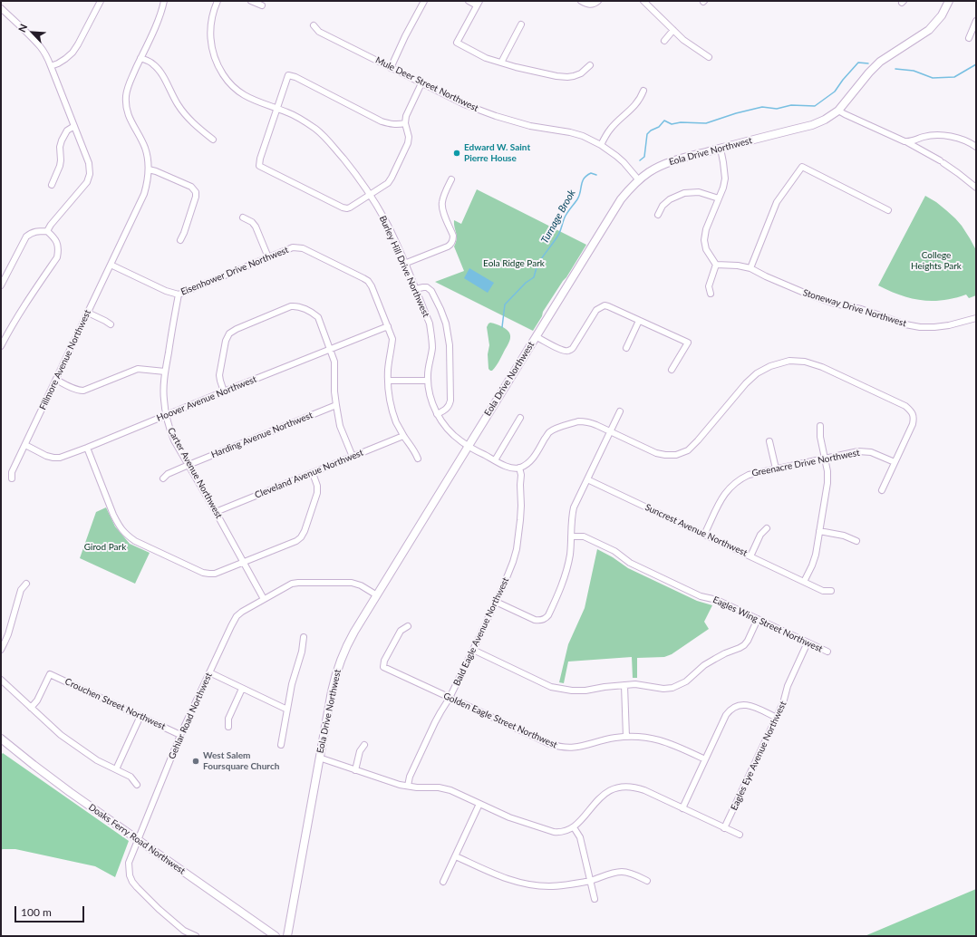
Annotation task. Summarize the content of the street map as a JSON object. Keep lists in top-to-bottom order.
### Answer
{
  "streets": {
    "main road": ["Eola Drive Northwest", "Doaks Ferry Road Northwest"],
    "street": [
      "Mule Deer Street Northwest",
      "Burley Hill Drive Northwest",
      "Eisenhower Drive Northwest",
      "Stoneway Drive Northwest",
      "Fillmore Avenue Northwest",
      "Hoover Avenue Northwest",
      "Harding Avenue Northwest",
      "Greenacre Drive Northwest",
      "Carter Avenue Northwest",
      "Cleveland Avenue Northwest",
      "Suncrest Avenue Northwest",
      "Eagles Wing Street Northwest",
      "Bald Eagle Avenue Northwest",
      "Crouchen Street Northwest",
      "Gehlar Road Northwest",
      "Golden Eagle Street Northwest",
      "Eagles Eye Avenue Northwest"
    ]
  },
  "crossings": [
    ["Mule Deer Street Northwest", "Eola Drive Northwest"],
    ["Eola Drive Northwest", "Burley Hill Drive Northwest"],
    ["Eola Drive Northwest", "Gehlar Road Northwest"],
    ["Burley Hill Drive Northwest", "Bald Eagle Avenue Northwest"],
    ["Eisenhower Drive Northwest", "Fillmore Avenue Northwest"],
    ["Eisenhower Drive Northwest", "Hoover Avenue Northwest"],
    ["Eisenhower Drive Northwest", "Carter Avenue Northwest"],
    ["Eisenhower Drive Northwest", "Cleveland Avenue Northwest"],
    ["Fillmore Avenue Northwest", "Hoover Avenue Northwest"],
    ["Hoover Avenue Northwest", "Carter Avenue Northwest"],
    ["Harding Avenue Northwest", "Carter Avenue Northwest"],
    ["Greenacre Drive Northwest", "Suncrest Avenue Northwest"],
    ["Carter Avenue Northwest", "Cleveland Avenue Northwest"],
    ["Carter Avenue Northwest", "Gehlar Road Northwest"],
    ["Eagles Wing Street Northwest", "Eagles Eye Avenue Northwest"],
    ["Bald Eagle Avenue Northwest", "Golden Eagle Street Northwest"],
    ["Crouchen Street Northwest", "Gehlar Road Northwest"],
    ["Gehlar Road Northwest", "Doaks Ferry Road Northwest"]
  ],
  "water": ["Turnage Brook"],
  "parks": ["College Heights Park", "Eola Ridge Park", "Girod Park"],
  "places": ["Edward W. Saint Pierre House", "West Salem Foursquare Church"],
  "scale_bar": "100 m",
  "north": "top left"
}
